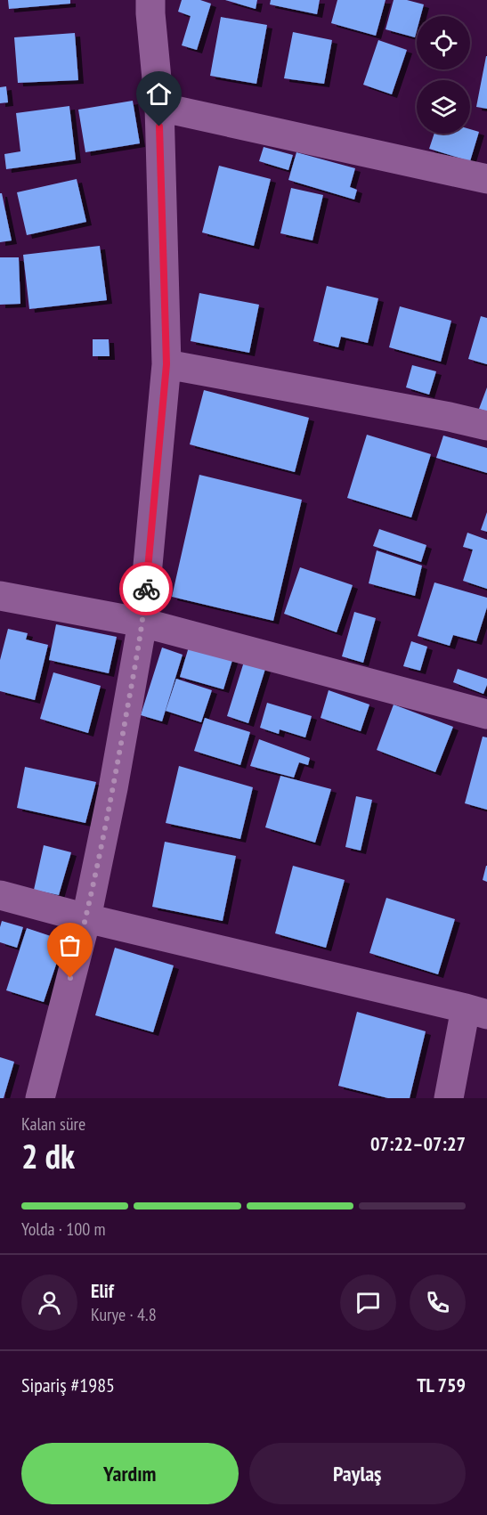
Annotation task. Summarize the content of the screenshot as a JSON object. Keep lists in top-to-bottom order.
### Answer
{
  "page": {
    "heading": ["2 dk", "Kalan süre", "07:22–07:27"],
    "panel": [
      "Elif",
      "Kurye · 4.8",
      "Sipariş #1985",
      "TL 759"
    ],
    "bar": "Yolda · 100 m",
    "buttons": ["Yardım", "Paylaş"]
  }
}
